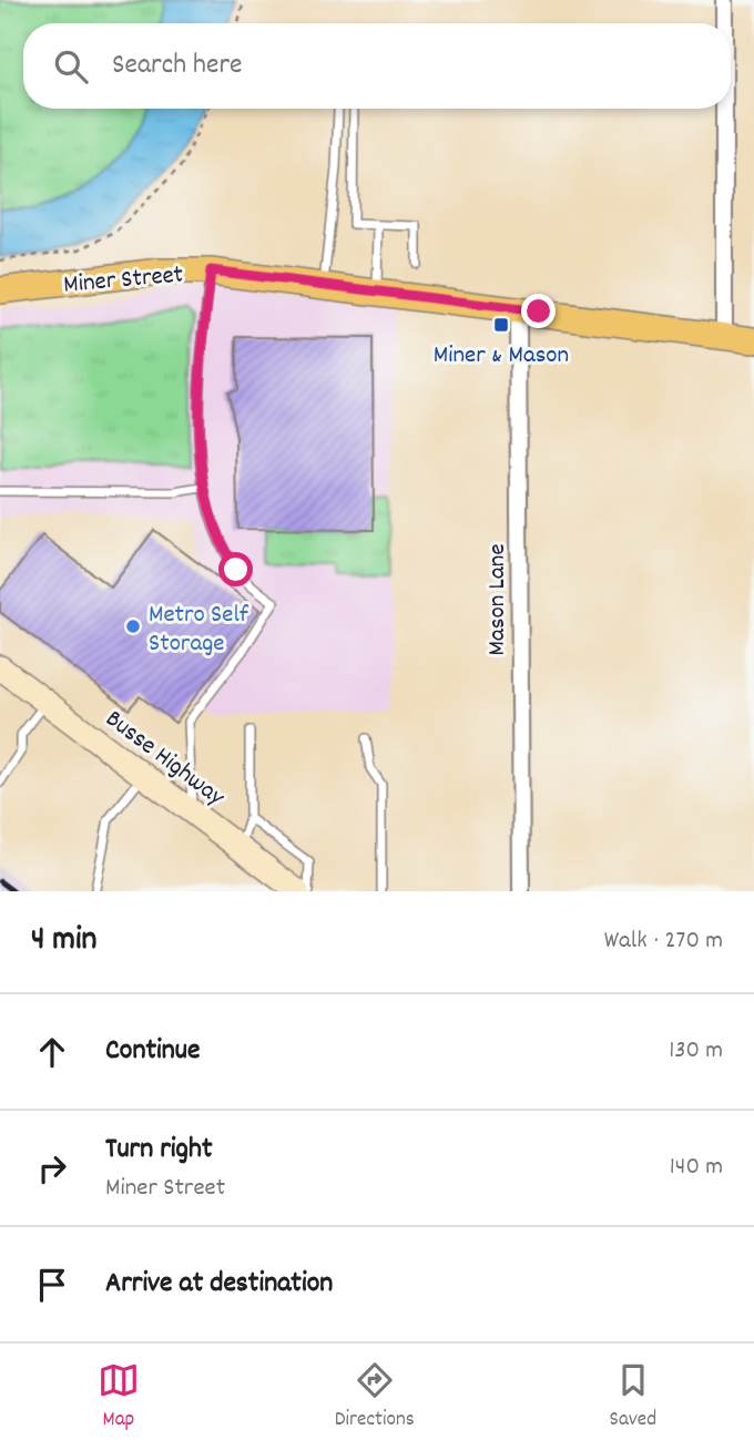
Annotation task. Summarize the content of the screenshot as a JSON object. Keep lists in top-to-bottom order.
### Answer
{
  "streets": {
    "main road": ["Miner Street", "Busse Highway"],
    "street": ["Mason Lane"]
  },
  "crossings": [
    ["Miner Street", "Mason Lane"]
  ],
  "places": {
    "transit": ["Miner & Mason"],
    "other": ["Metro Self Storage"]
  },
  "page": {
    "search": "Search here",
    "heading": ["4 min", "Walk · 270 m"],
    "list": [
      ["Continue", "130 m"],
      ["Turn right", "Miner Street", "140 m"],
      "Arrive at destination"
    ],
    "nav": ["Map", "Directions", "Saved"]
  }
}
